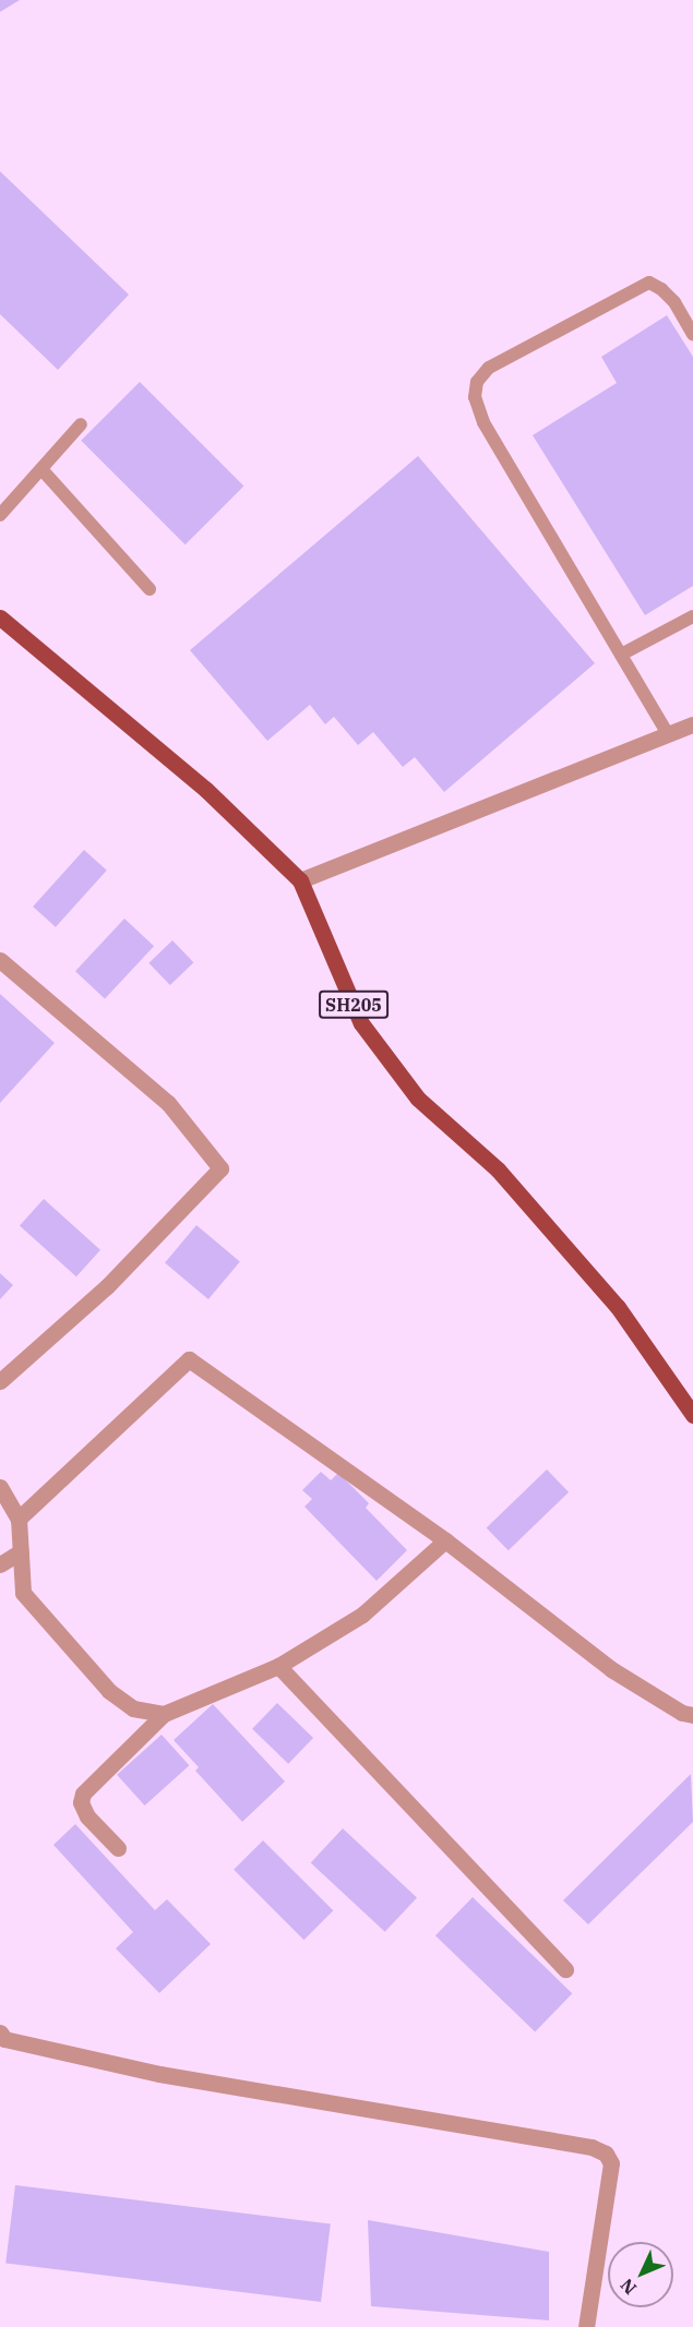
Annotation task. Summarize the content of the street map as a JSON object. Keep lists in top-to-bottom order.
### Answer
{
  "streets": {
    "main road": ["SH205"]
  },
  "north": "bottom left"
}
